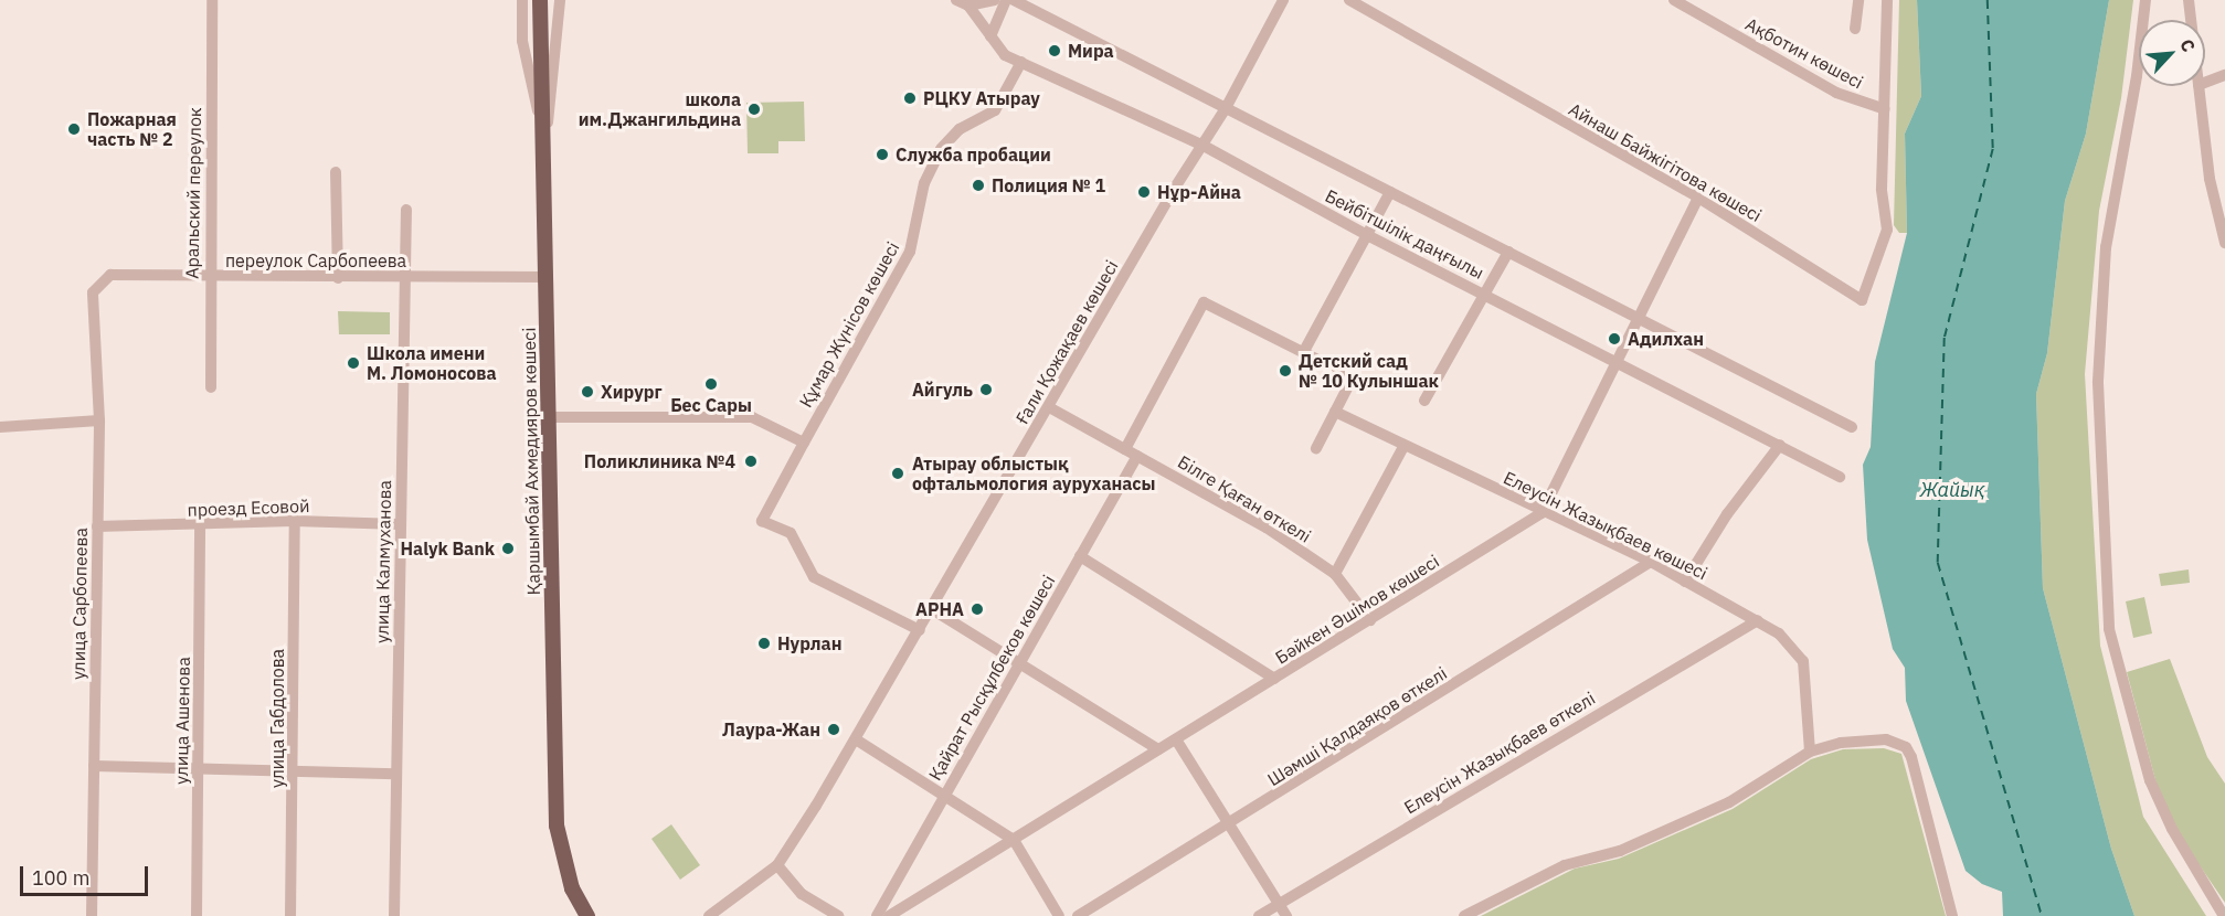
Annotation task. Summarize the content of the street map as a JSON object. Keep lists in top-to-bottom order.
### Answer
{
  "streets": {
    "main road": ["Қаршымбай Ахмедияров көшесі"],
    "street": [
      "Ақботин көшесі",
      "Айнаш Байжігітова көшесі",
      "Аральский переулок",
      "Бейбітшілік даңғылы",
      "переулок Сарбопеева",
      "Құмар Жүнісов көшесі",
      "Ғали Қожақаев көшесі",
      "Білге Қаған өткелі",
      "проезд Есовой",
      "Елеусін Жазықбаев көшесі",
      "улица Калмуханова",
      "улица Сарбопеева",
      "Бәйкен Әшімов көшесі",
      "Қайрат Рысқұлбеков көшесі",
      "улица Габдолова",
      "улица Ашенова",
      "Шәмші Қалдаяқов өткелі",
      "Елеусін Жазықбаев өткелі"
    ]
  },
  "crossings": [
    ["Ақботин көшесі", "Айнаш Байжігітова көшесі"],
    ["Аральский переулок", "переулок Сарбопеева"],
    ["Бейбітшілік даңғылы", "Құмар Жүнісов көшесі"],
    ["Бейбітшілік даңғылы", "Ғали Қожақаев көшесі"],
    ["переулок Сарбопеева", "Қаршымбай Ахмедияров көшесі"],
    ["переулок Сарбопеева", "улица Калмуханова"],
    ["переулок Сарбопеева", "улица Сарбопеева"],
    ["Құмар Жүнісов көшесі", "Ғали Қожақаев көшесі"],
    ["Ғали Қожақаев көшесі", "Білге Қаған өткелі"],
    ["Білге Қаған өткелі", "Бәйкен Әшімов көшесі"],
    ["Білге Қаған өткелі", "Қайрат Рысқұлбеков көшесі"],
    ["проезд Есовой", "улица Калмуханова"],
    ["проезд Есовой", "улица Сарбопеева"],
    ["проезд Есовой", "улица Габдолова"],
    ["проезд Есовой", "улица Ашенова"],
    ["Елеусін Жазықбаев көшесі", "Бәйкен Әшімов көшесі"],
    ["Елеусін Жазықбаев көшесі", "Шәмші Қалдаяқов өткелі"],
    ["Елеусін Жазықбаев көшесі", "Елеусін Жазықбаев өткелі"]
  ],
  "water": ["Жайық"],
  "places": [
    "Мира",
    "РЦКУ Атырау",
    "школа им.Джангильдина",
    "Пожарная часть № 2",
    "Служба пробации",
    "Полиция № 1",
    "Нұр-Айна",
    "Адилхан",
    "Школа имени М. Ломоносова",
    "Детский сад № 10 Кулыншак",
    "Бес Сары",
    "Айгуль",
    "Хирург",
    "Поликлиника №4",
    "Атырау облыстық офтальмология ауруханасы",
    "Halyk Bank",
    "АРНА",
    "Нурлан",
    "Лаура-Жан"
  ],
  "scale_bar": "100 m",
  "north": "top right"
}
